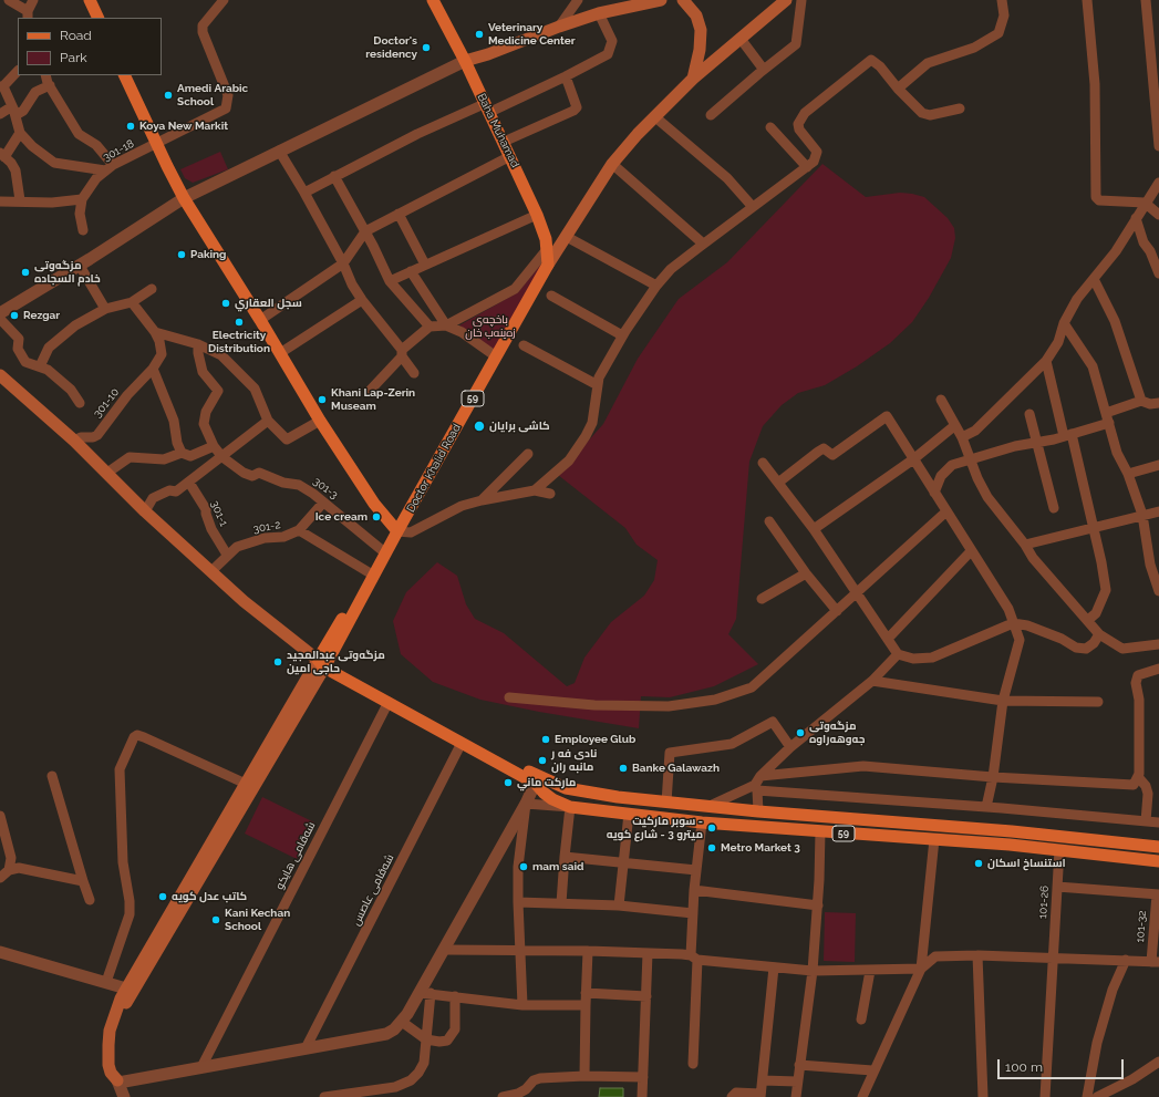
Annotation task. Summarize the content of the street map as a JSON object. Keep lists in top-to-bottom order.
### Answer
{
  "streets": {
    "main road": ["Baha Muhamad", "59", "Doctor Khalid Road"],
    "street": [
      "301-18",
      "301-10",
      "301-3",
      "301-1",
      "301-2",
      "شه‌قامی هایكو",
      "شه‌قامی عاصس",
      "101-26",
      "101-32"
    ]
  },
  "crossings": [
    ["Baha Muhamad", "Doctor Khalid Road"],
    ["59", "Doctor Khalid Road"],
    ["59", "301-3"],
    ["59", "شه‌قامی هایكو"],
    ["59", "شه‌قامی عاصس"],
    ["59", "101-26"],
    ["301-1", "301-2"]
  ],
  "parks": ["باخچه‌ی زه‌ینه‌ب خان"],
  "places": [
    "Veterinary Medicine Center",
    "Doctor's residency",
    "Amedi Arabic School",
    "Koya New Markit",
    "Paking",
    "مزگه‌وتی خادم السجاده",
    "سجل العقاري",
    "Rezgar",
    "Electricity Distribution",
    "Khani Lap-Zerin Museam",
    "كاشی برایان",
    "Ice cream",
    "مزگه‌وتی عبدالمجید حاجی امین",
    "مزگه‌وتی جه‌وهه‌راوه",
    "Employee Glub",
    "نادی فه ر مانبه ران",
    "Banke Galawazh",
    "مارکت ماني",
    "سوبر ماركيت - ميترو 3 - شارع كويه",
    "Metro Market 3",
    "استنساخ اسکان",
    "mam said",
    "كاتب عدل كويه",
    "Kani Kechan School"
  ],
  "legend": ["Road", "Park"],
  "scale_bar": "100 m"
}
